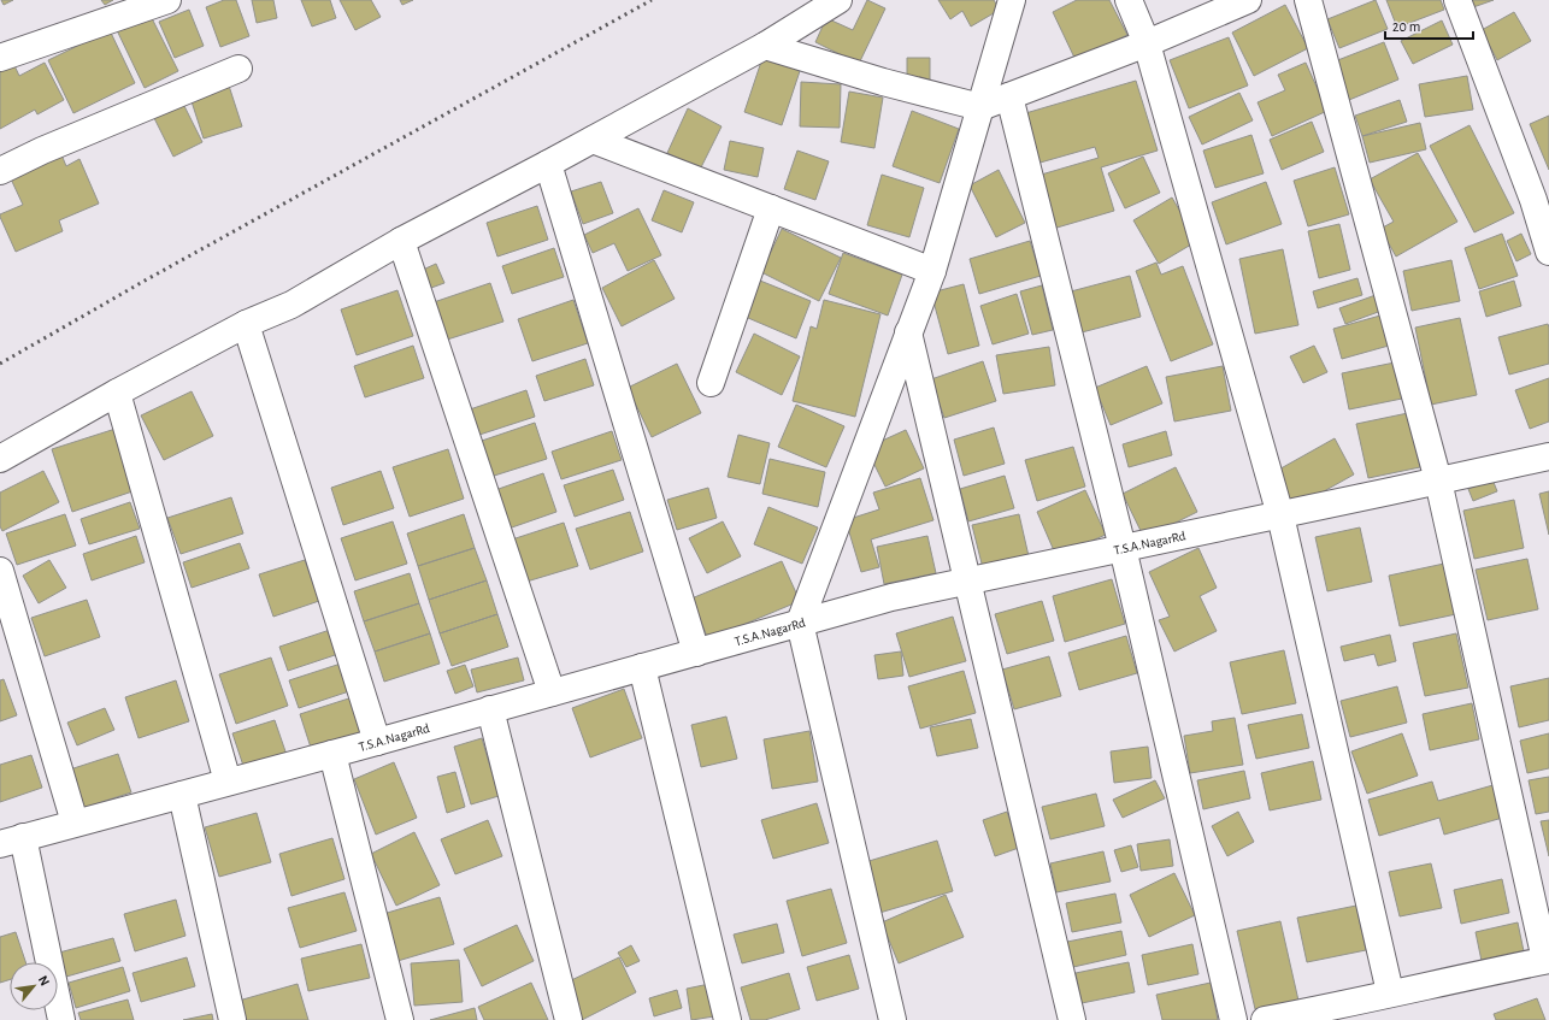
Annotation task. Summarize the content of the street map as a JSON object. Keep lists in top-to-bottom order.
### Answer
{
  "streets": {
    "street": ["T.S.A.NagarRd"]
  },
  "scale_bar": "20 m",
  "north": "top right"
}
